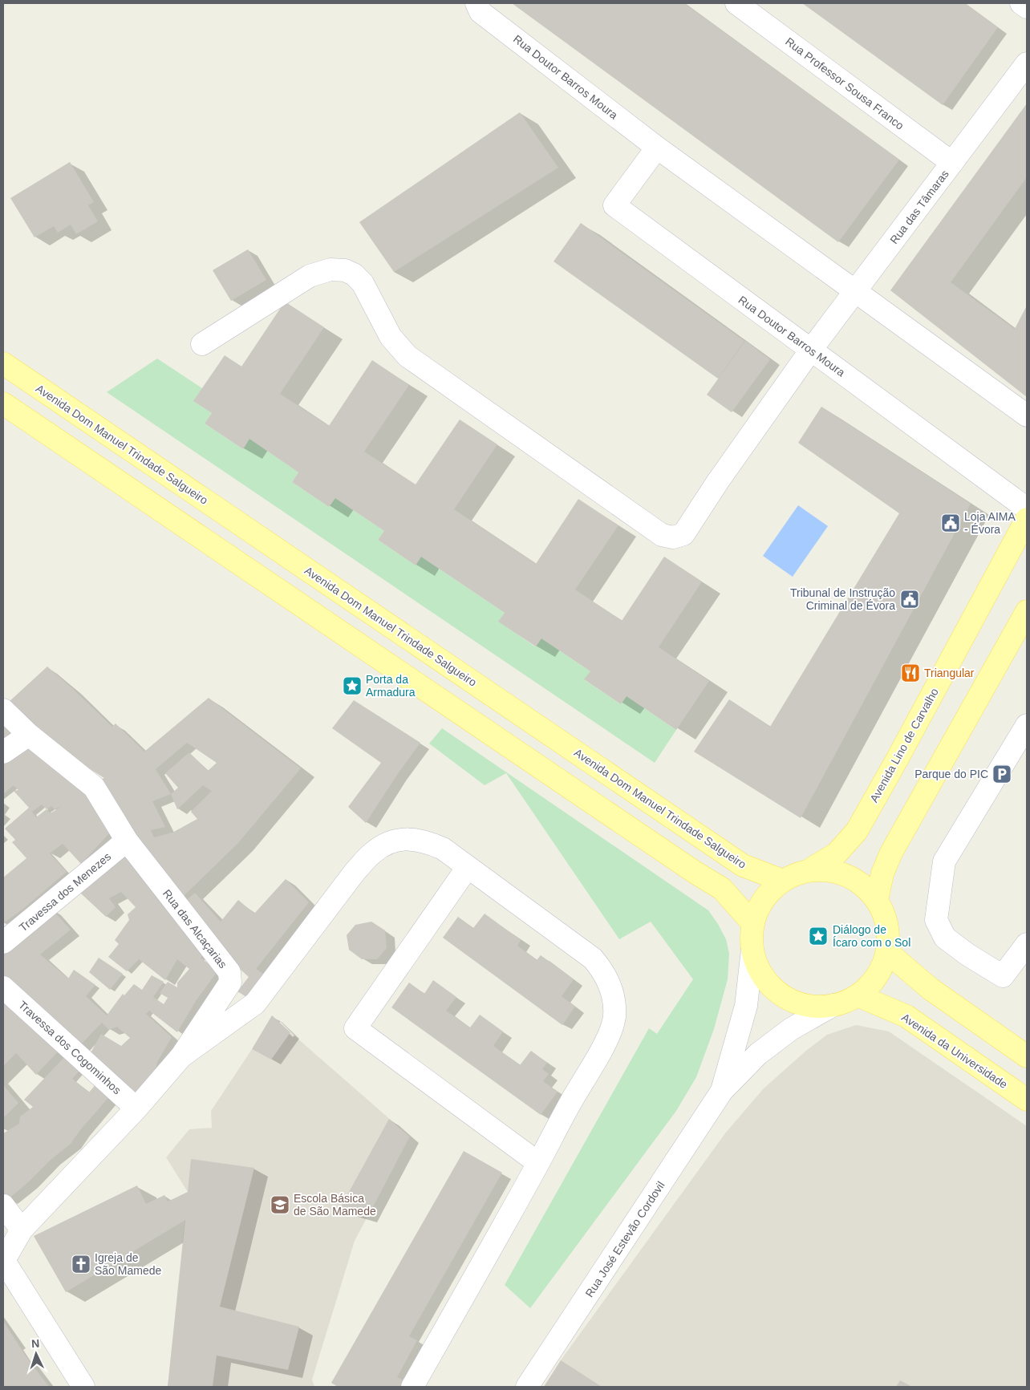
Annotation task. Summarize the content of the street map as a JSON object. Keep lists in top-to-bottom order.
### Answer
{
  "streets": {
    "main road": ["Avenida Dom Manuel Trindade Salgueiro", "Avenida Lino de Carvalho", "Avenida da Universidade"],
    "street": [
      "Rua Doutor Barros Moura",
      "Rua Professor Sousa Franco",
      "Rua das Tâmaras",
      "Travessa dos Menezes",
      "Rua das Alcaçarias",
      "Travessa dos Cogominhos",
      "Rua José Estevão Cordovil"
    ]
  },
  "crossings": [
    ["Rua Doutor Barros Moura", "Rua das Tâmaras"],
    ["Rua Professor Sousa Franco", "Rua das Tâmaras"],
    ["Avenida Dom Manuel Trindade Salgueiro", "Avenida Lino de Carvalho"],
    ["Avenida Dom Manuel Trindade Salgueiro", "Avenida da Universidade"],
    ["Avenida Dom Manuel Trindade Salgueiro", "Rua José Estevão Cordovil"],
    ["Avenida Lino de Carvalho", "Avenida da Universidade"],
    ["Avenida Lino de Carvalho", "Rua José Estevão Cordovil"],
    ["Travessa dos Menezes", "Rua das Alcaçarias"],
    ["Rua das Alcaçarias", "Travessa dos Cogominhos"],
    ["Avenida da Universidade", "Rua José Estevão Cordovil"]
  ],
  "places": {
    "public building": ["Loja AIMA - Évora", "Tribunal de Instrução Criminal de Évora"],
    "restaurant": ["Triangular"],
    "place": ["Porta da Armadura", "Diálogo de Ícaro com o Sol"],
    "parking": ["Parque do PIC"],
    "school or university": ["Escola Básica de São Mamede"],
    "church": ["Igreja de São Mamede"]
  },
  "north": "top"
}
